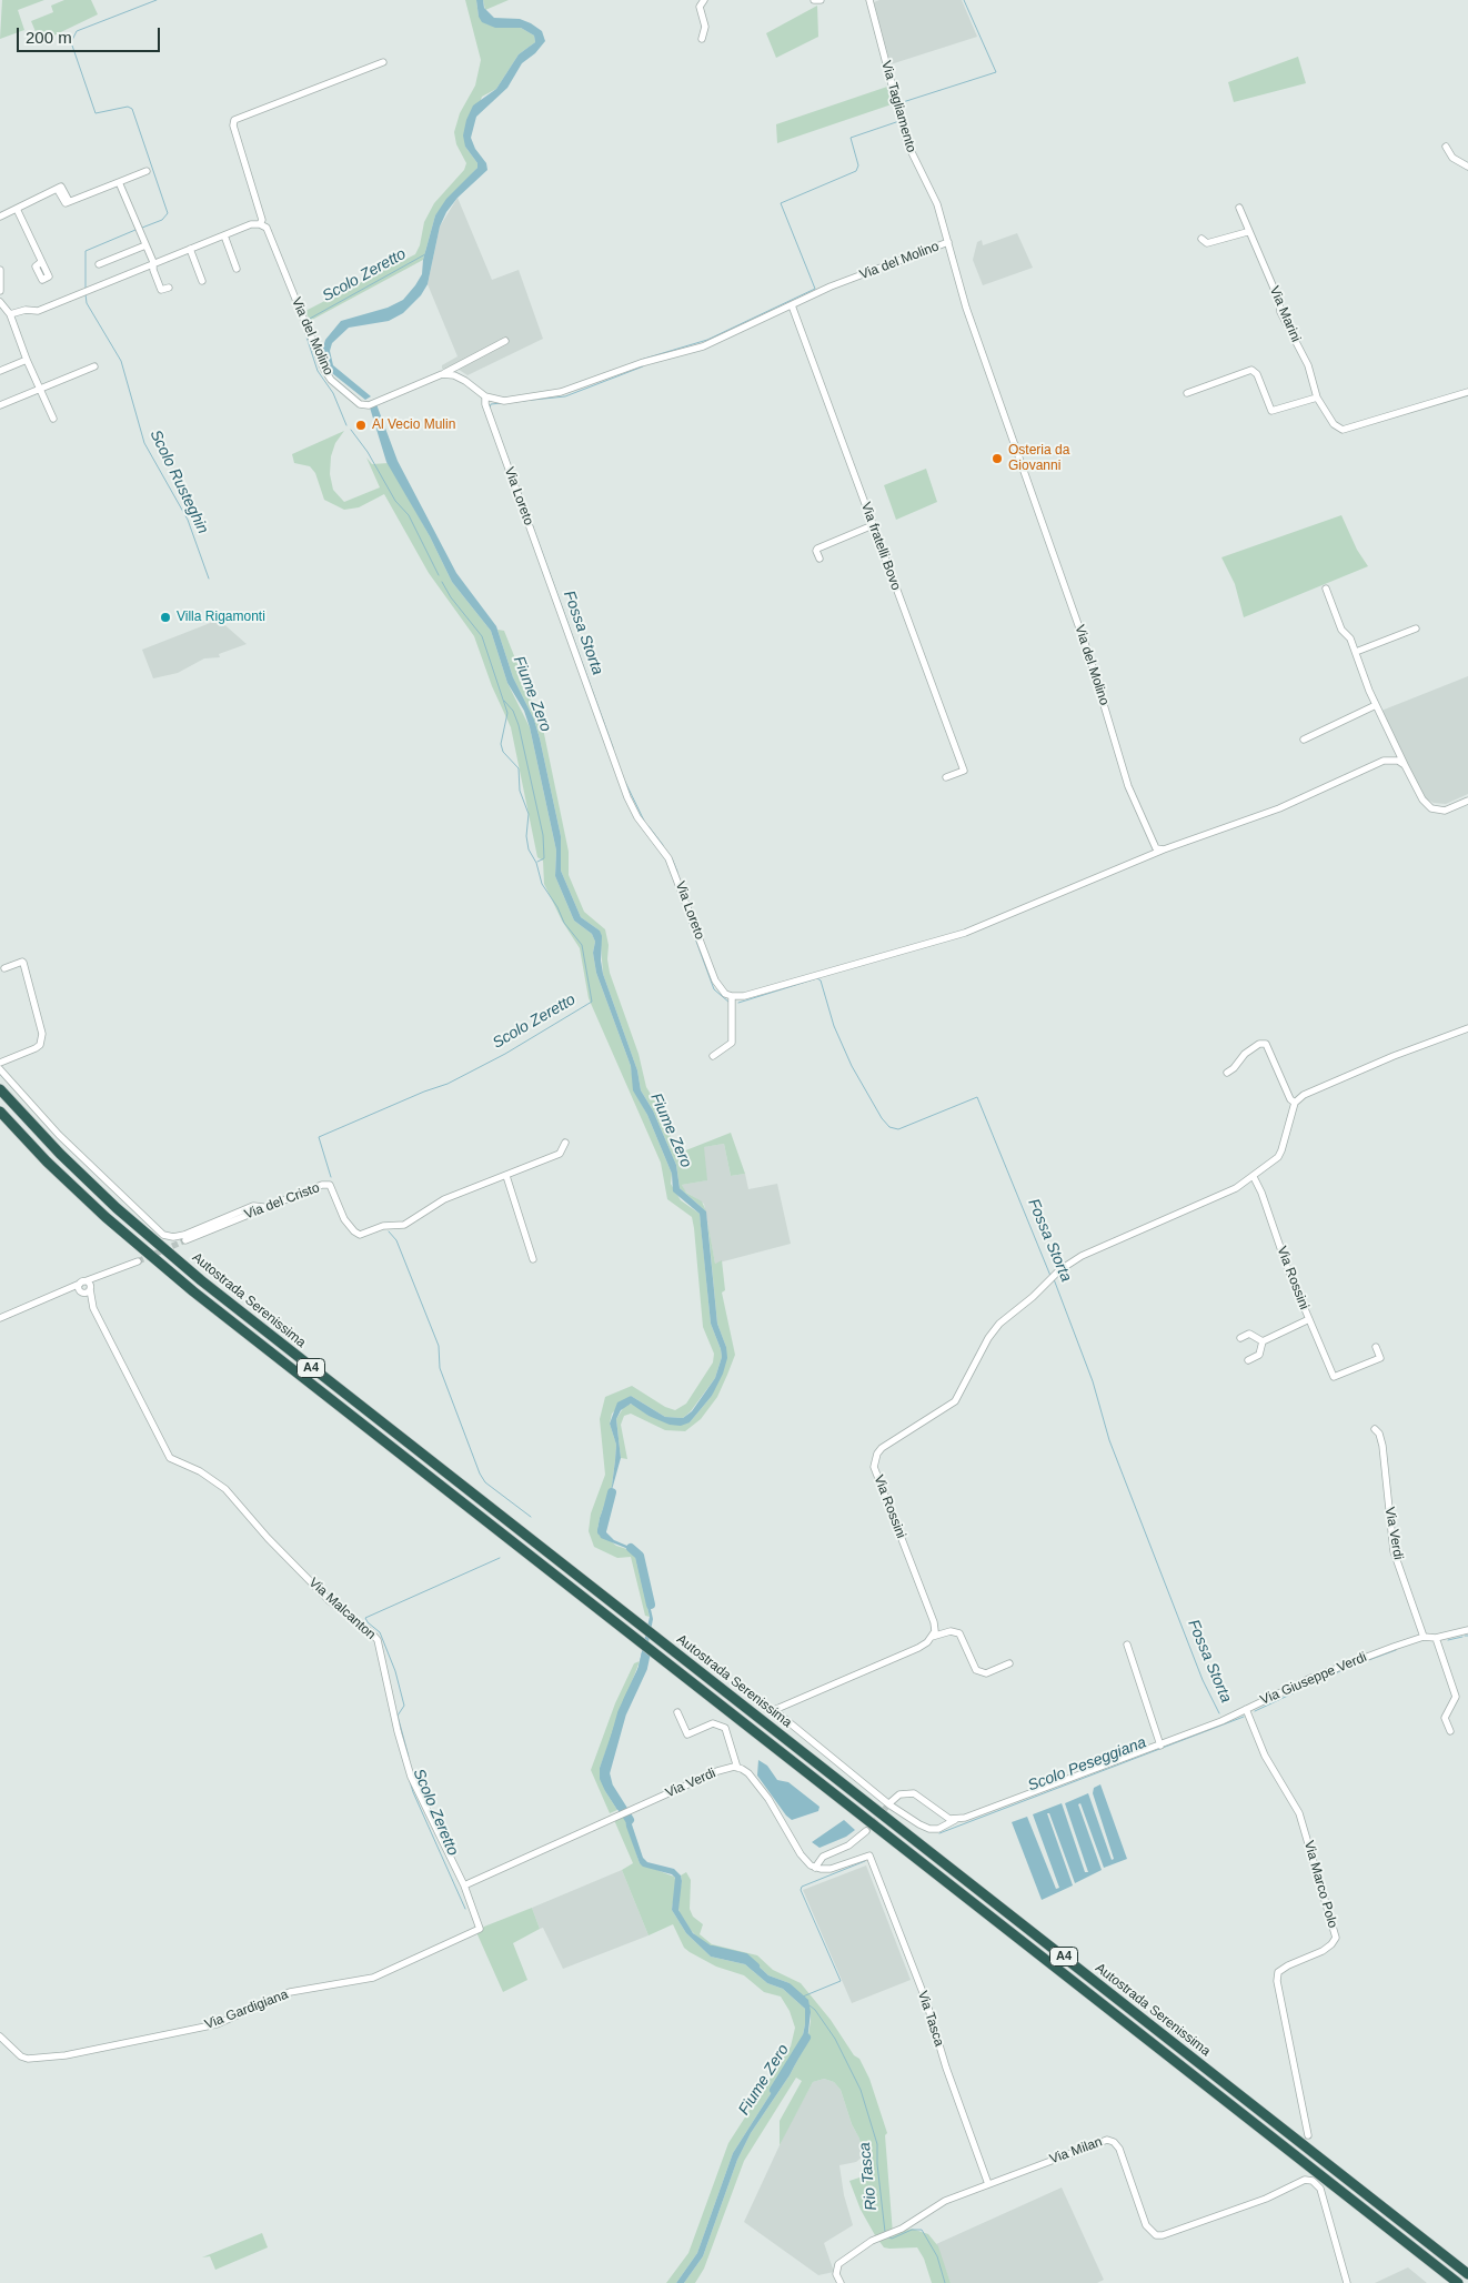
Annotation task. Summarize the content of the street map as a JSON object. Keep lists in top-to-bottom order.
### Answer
{
  "streets": {
    "highway": ["Autostrada Serenissima", "A4"],
    "street": [
      "Via Tagliamento",
      "Via del Molino",
      "Via Marini",
      "Via Loreto",
      "Via fratelli Bovo",
      "Via del Cristo",
      "Via Rossini",
      "Via Verdi",
      "Via Malcanton",
      "Via Giuseppe Verdi",
      "Via Marco Polo",
      "Via Gardigiana",
      "Via Tasca",
      "Via Milan"
    ]
  },
  "crossings": [
    ["Via Tagliamento", "Via del Molino"],
    ["Via del Molino", "Via Loreto"],
    ["Via del Molino", "Via fratelli Bovo"],
    ["Via Verdi", "Via Malcanton"],
    ["Via Verdi", "Via Giuseppe Verdi"],
    ["Via Verdi", "Via Gardigiana"],
    ["Via Malcanton", "Via Gardigiana"],
    ["Via Giuseppe Verdi", "Via Marco Polo"],
    ["Via Tasca", "Via Milan"]
  ],
  "water": [
    "Scolo Zeretto",
    "Scolo Rusteghin",
    "Fossa Storta",
    "Fiume Zero",
    "Scolo Peseggiana",
    "Rio Tasca"
  ],
  "places": ["Al Vecio Mulin", "Osteria da Giovanni", "Villa Rigamonti"],
  "scale_bar": "200 m"
}
